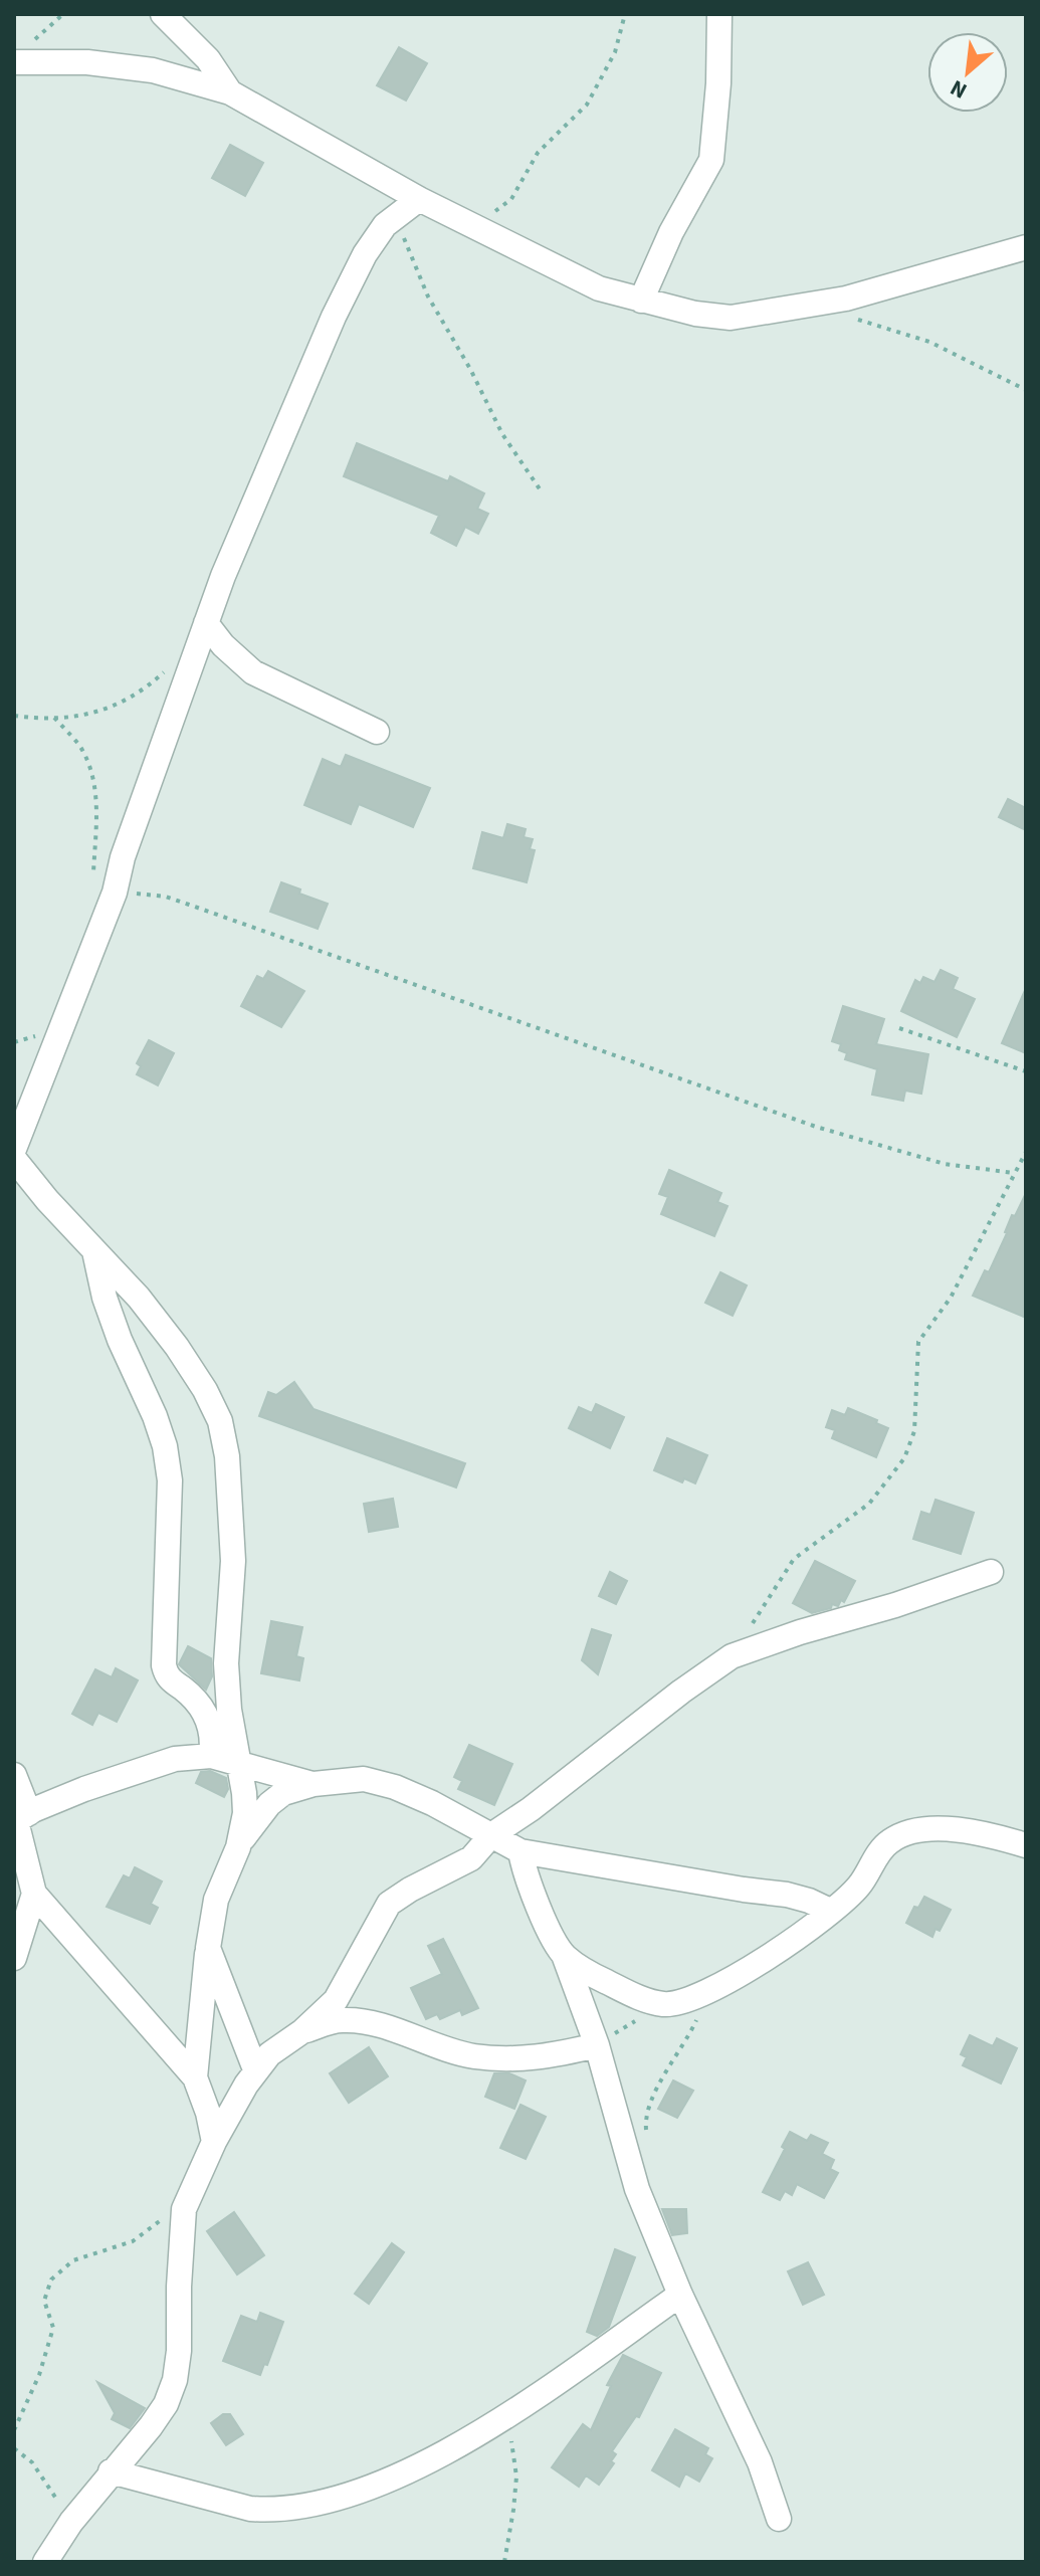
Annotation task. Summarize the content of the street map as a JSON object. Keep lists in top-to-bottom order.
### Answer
{
  "north": "bottom left"
}
